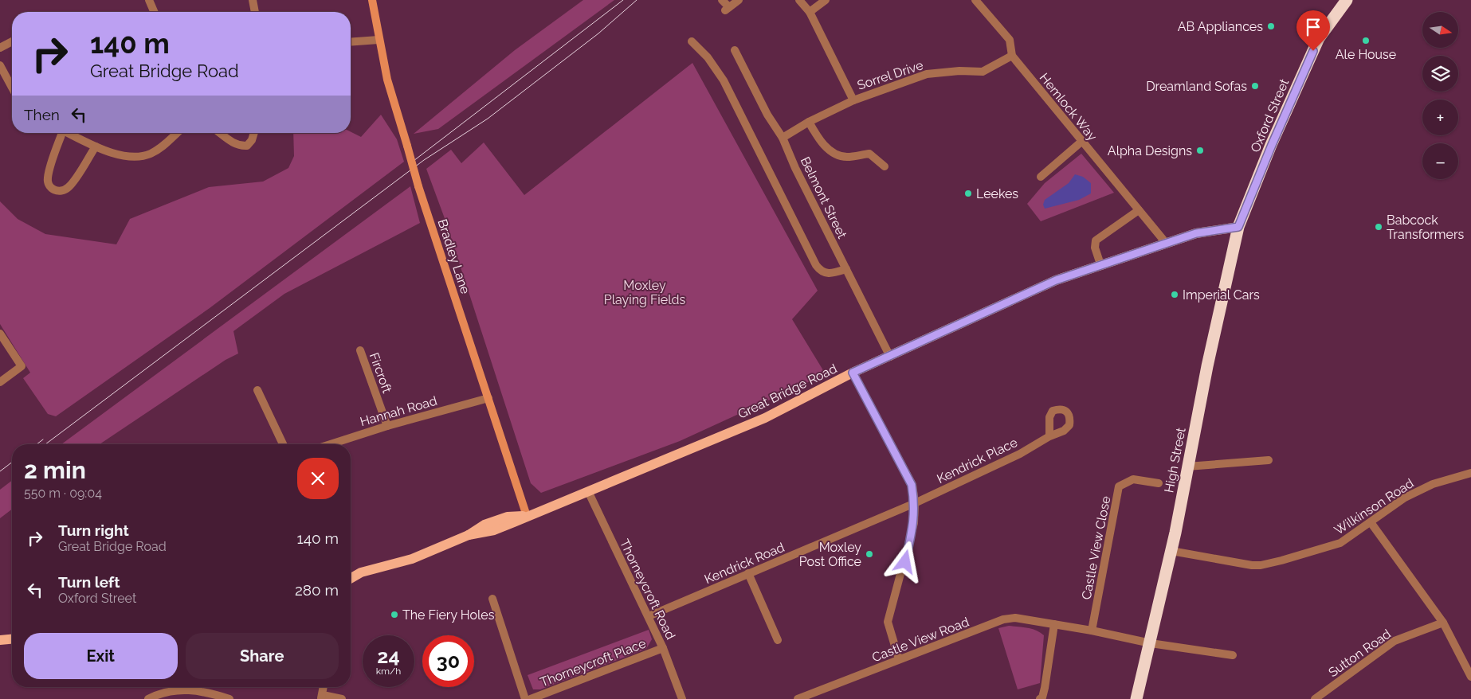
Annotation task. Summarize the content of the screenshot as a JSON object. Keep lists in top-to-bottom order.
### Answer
{
  "streets": {
    "highway": ["Oxford Street", "High Street"],
    "main road": ["Great Bridge Road"],
    "street": [
      "Sorrel Drive",
      "Hemlock Way",
      "Belmont Street",
      "Bradley Lane",
      "Fircroft",
      "Hannah Road",
      "Kendrick Place",
      "Wilkinson Road",
      "Castle View Close",
      "Kendrick Road",
      "Thorneycroft Road",
      "Castle View Road",
      "Sutton Road",
      "Thorneycroft Place"
    ]
  },
  "crossings": [
    ["Sorrel Drive", "Hemlock Way"],
    ["Sorrel Drive", "Belmont Street"],
    ["Hemlock Way", "Great Bridge Road"],
    ["Oxford Street", "Great Bridge Road"],
    ["Oxford Street", "High Street"],
    ["Belmont Street", "Great Bridge Road"],
    ["Bradley Lane", "Great Bridge Road"],
    ["Bradley Lane", "Hannah Road"],
    ["Fircroft", "Hannah Road"],
    ["Great Bridge Road", "High Street"],
    ["Great Bridge Road", "Thorneycroft Road"],
    ["Kendrick Place", "Kendrick Road"],
    ["High Street", "Wilkinson Road"],
    ["High Street", "Castle View Road"],
    ["Castle View Close", "Castle View Road"],
    ["Kendrick Road", "Thorneycroft Road"],
    ["Thorneycroft Road", "Thorneycroft Place"]
  ],
  "parks": ["Moxley Playing Fields"],
  "places": [
    "AB Appliances",
    "Ale House",
    "Dreamland Sofas",
    "Alpha Designs",
    "Leekes",
    "Babcock Transformers",
    "Imperial Cars",
    "Moxley Post Office",
    "The Fiery Holes"
  ],
  "north": "right",
  "page": {
    "map_buttons": ["+", "−"],
    "turn": ["140 m", "Great Bridge Road"],
    "then": "Then",
    "heading": ["2 min", "550 m · 09:04"],
    "list": [
      {
        "name": "Turn right",
        "note": "Great Bridge Road",
        "value": "140 m"
      },
      {
        "name": "Turn left",
        "note": "Oxford Street",
        "value": "280 m"
      }
    ],
    "buttons": ["Exit", "Share"],
    "speed": "24 km/h",
    "limit": "30"
  }
}
